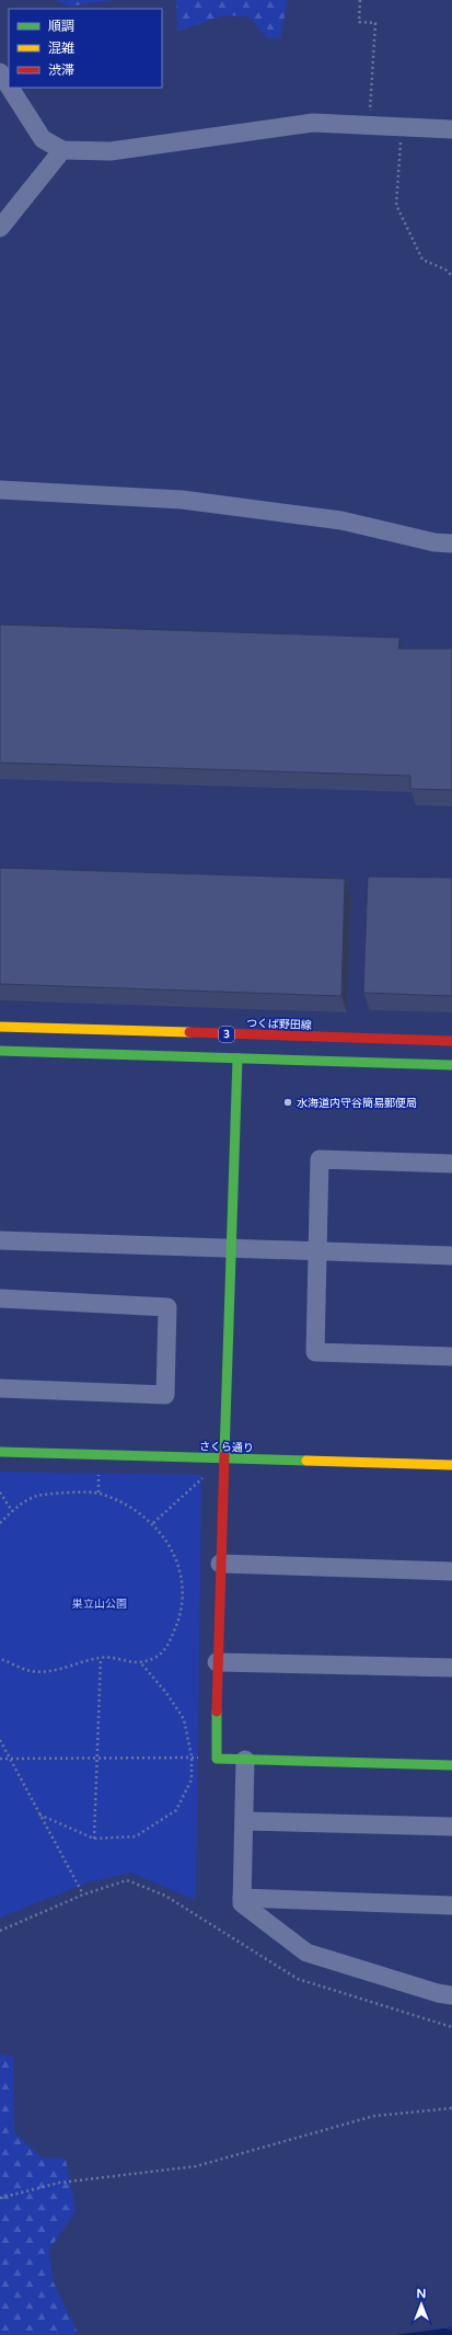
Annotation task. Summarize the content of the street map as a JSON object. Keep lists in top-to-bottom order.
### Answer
{
  "streets": {
    "street": ["つくば野田線", "3", "さくら通り"]
  },
  "parks": ["巣立山公園"],
  "places": ["水海道内守谷簡易郵便局"],
  "legend": ["順調", "混雑", "渋滞"],
  "north": "top"
}
